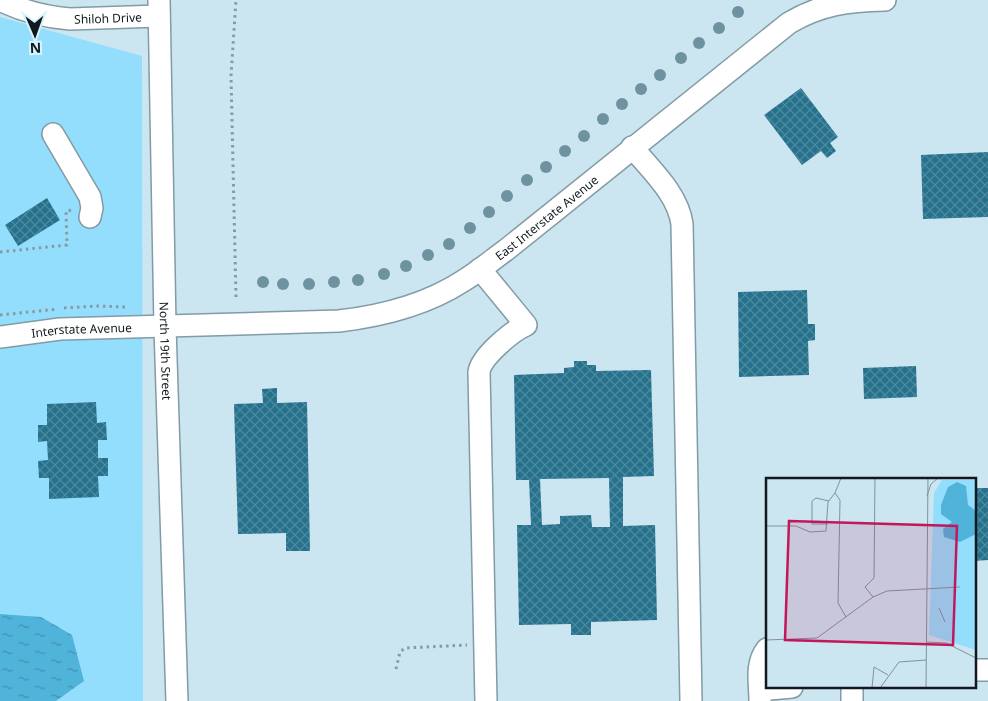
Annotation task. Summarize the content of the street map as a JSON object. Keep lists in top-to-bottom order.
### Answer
{
  "streets": {
    "street": [
      "Shiloh Drive",
      "East Interstate Avenue",
      "Interstate Avenue",
      "North 19th Street"
    ]
  },
  "crossings": [
    ["Shiloh Drive", "North 19th Street"],
    ["East Interstate Avenue", "Interstate Avenue"],
    ["East Interstate Avenue", "North 19th Street"],
    ["Interstate Avenue", "North 19th Street"]
  ],
  "north": "bottom"
}
